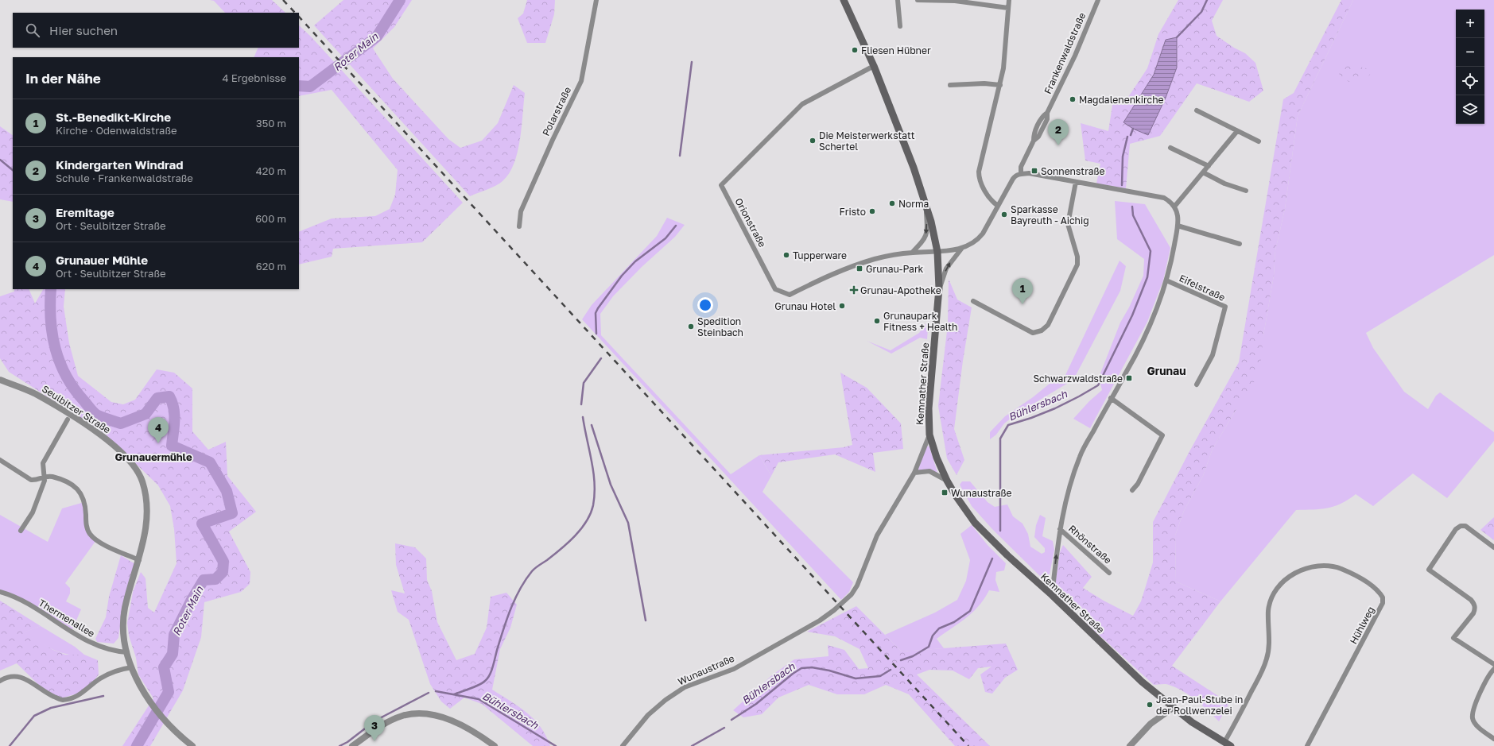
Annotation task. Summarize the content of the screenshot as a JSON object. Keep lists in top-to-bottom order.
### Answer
{
  "streets": {
    "main road": ["Kemnather Straße"],
    "street": [
      "Frankenwaldstraße",
      "Polarstraße",
      "Orionstraße",
      "Eifelstraße",
      "Seulbitzer Straße",
      "Rhönstraße",
      "Thermenallee",
      "Hühlweg",
      "Wunaustraße"
    ]
  },
  "crossings": [
    ["Orionstraße", "Kemnather Straße"],
    ["Kemnather Straße", "Hühlweg"],
    ["Kemnather Straße", "Wunaustraße"],
    ["Seulbitzer Straße", "Thermenallee"]
  ],
  "districts": ["Grunau", "Grunauermühle"],
  "water": ["Roter Main", "Bühlersbach"],
  "places": {
    "other": [
      "Fliesen Hübner",
      "Magdalenenkirche",
      "Die Meisterwerkstatt Schertel",
      "Norma",
      "Fristo",
      "Sparkasse Bayreuth - Aichig",
      "Tupperware",
      "Grunau Hotel",
      "Grunaupark Fitness + Health",
      "Spedition Steinbach",
      "Jean-Paul-Stube in der Rollwenzelei"
    ],
    "transit": [
      "Sonnenstraße",
      "Grunau-Park",
      "Schwarzwaldstraße",
      "Wunaustraße"
    ],
    "health": ["Grunau-Apotheke"]
  },
  "page": {
    "map_buttons": ["+", "−"],
    "search": "Hier suchen",
    "heading": ["In der Nähe", "4 Ergebnisse"],
    "list": [
      {
        "mark": "1",
        "name": "St.-Benedikt-Kirche",
        "note": "Kirche · Odenwaldstraße",
        "value": "350 m"
      },
      {
        "mark": "2",
        "name": "Kindergarten Windrad",
        "note": "Schule · Frankenwaldstraße",
        "value": "420 m"
      },
      {
        "mark": "3",
        "name": "Eremitage",
        "note": "Ort · Seulbitzer Straße",
        "value": "600 m"
      },
      {
        "mark": "4",
        "name": "Grunauer Mühle",
        "note": "Ort · Seulbitzer Straße",
        "value": "620 m"
      }
    ],
    "pins": [
      "2",
      "1",
      "4",
      "3"
    ]
  }
}
